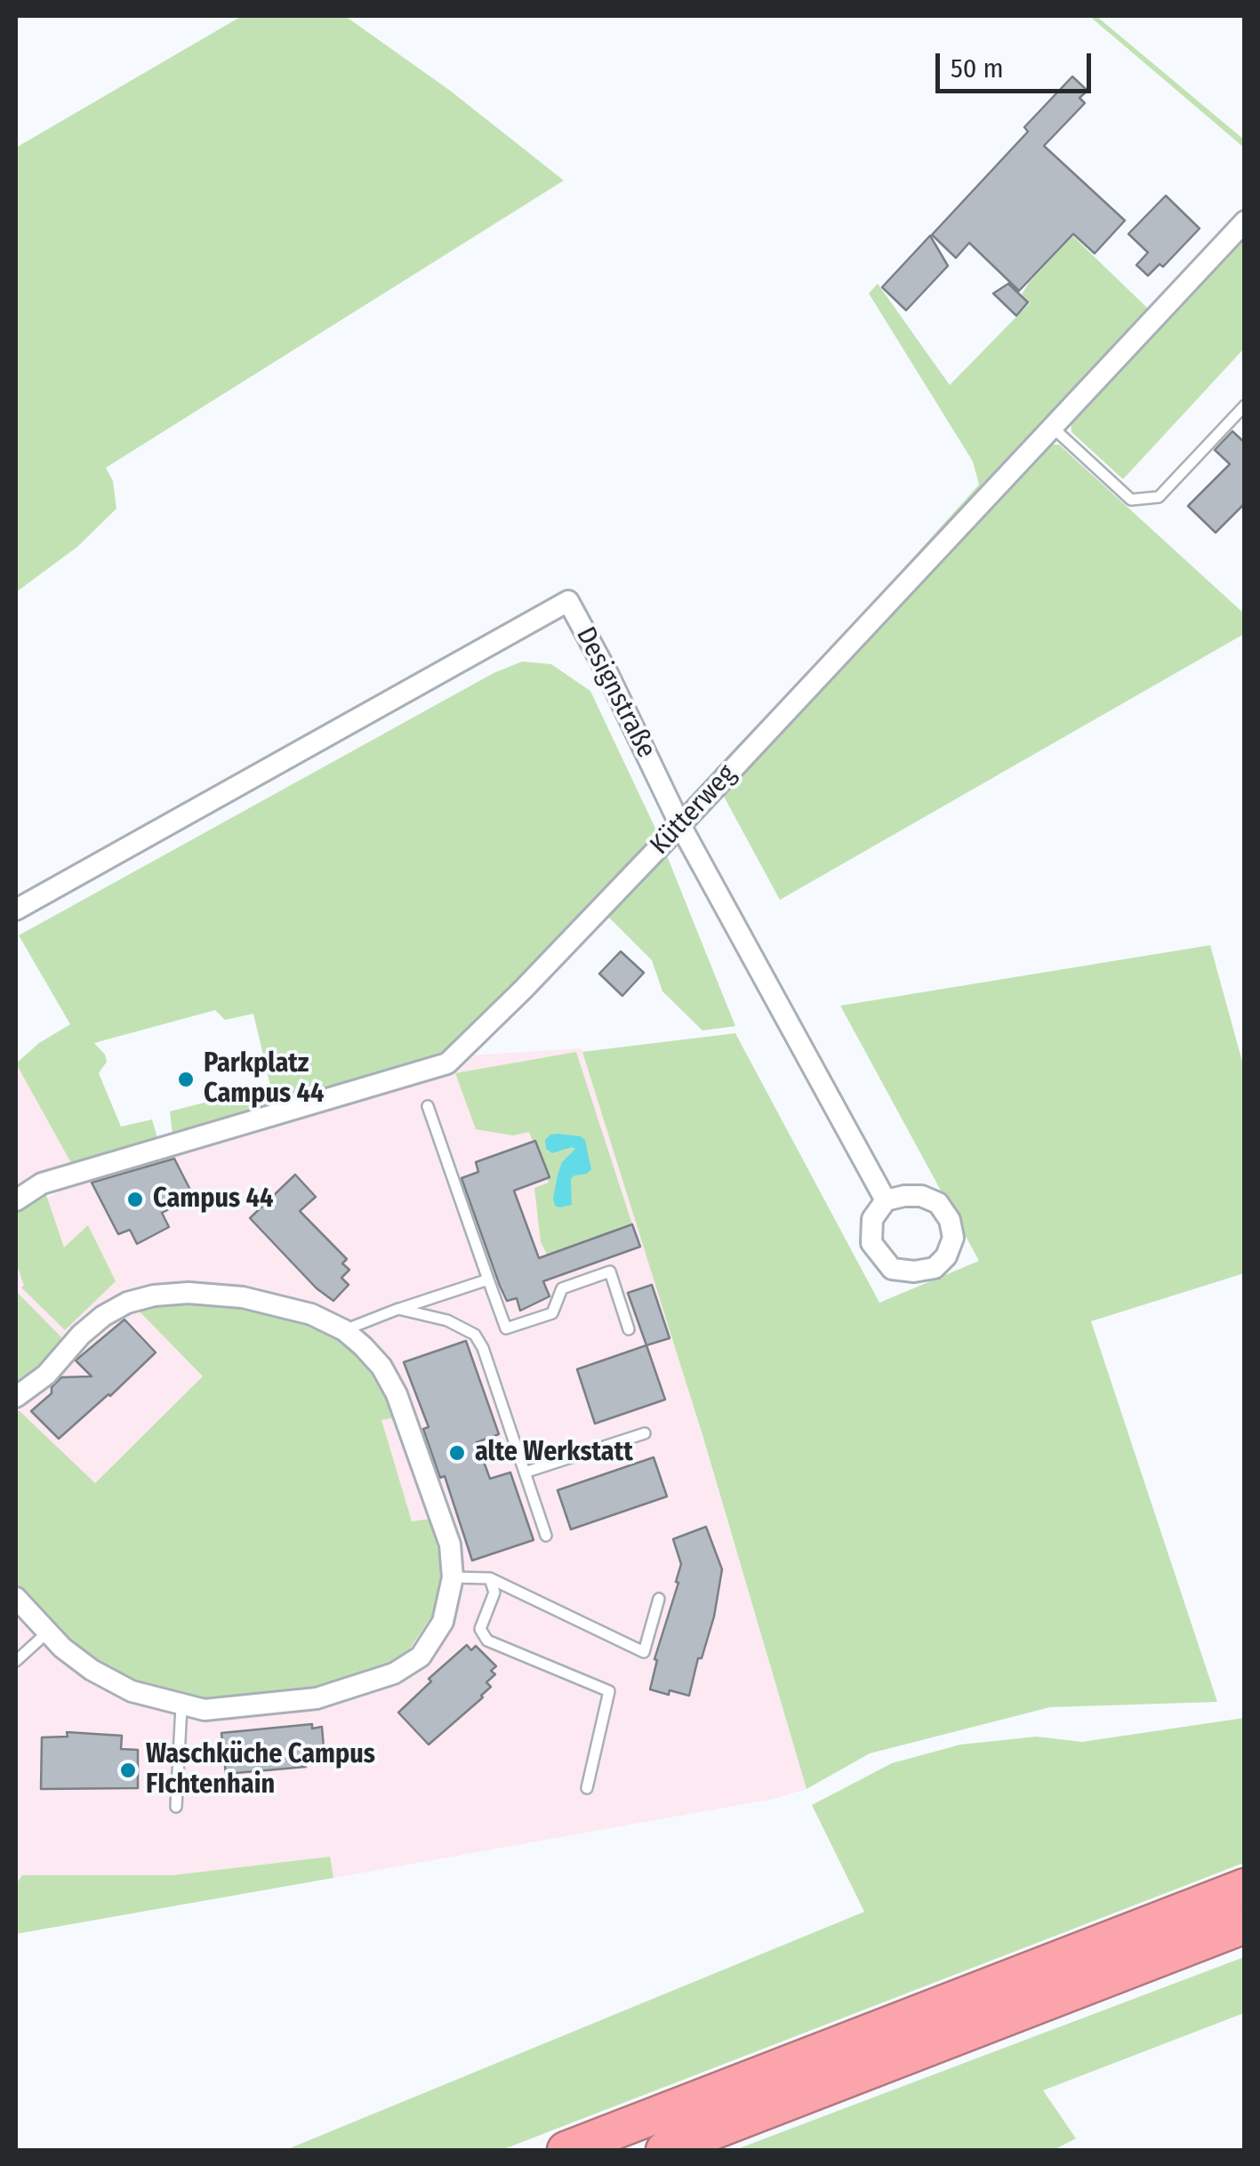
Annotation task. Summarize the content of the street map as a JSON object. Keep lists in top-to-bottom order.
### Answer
{
  "streets": {
    "street": ["Designstraße", "Kütterweg"]
  },
  "crossings": [
    ["Designstraße", "Kütterweg"]
  ],
  "places": [
    "Parkplatz Campus 44",
    "Campus 44",
    "alte Werkstatt",
    "Waschküche Campus FIchtenhain"
  ],
  "scale_bar": "50 m"
}
